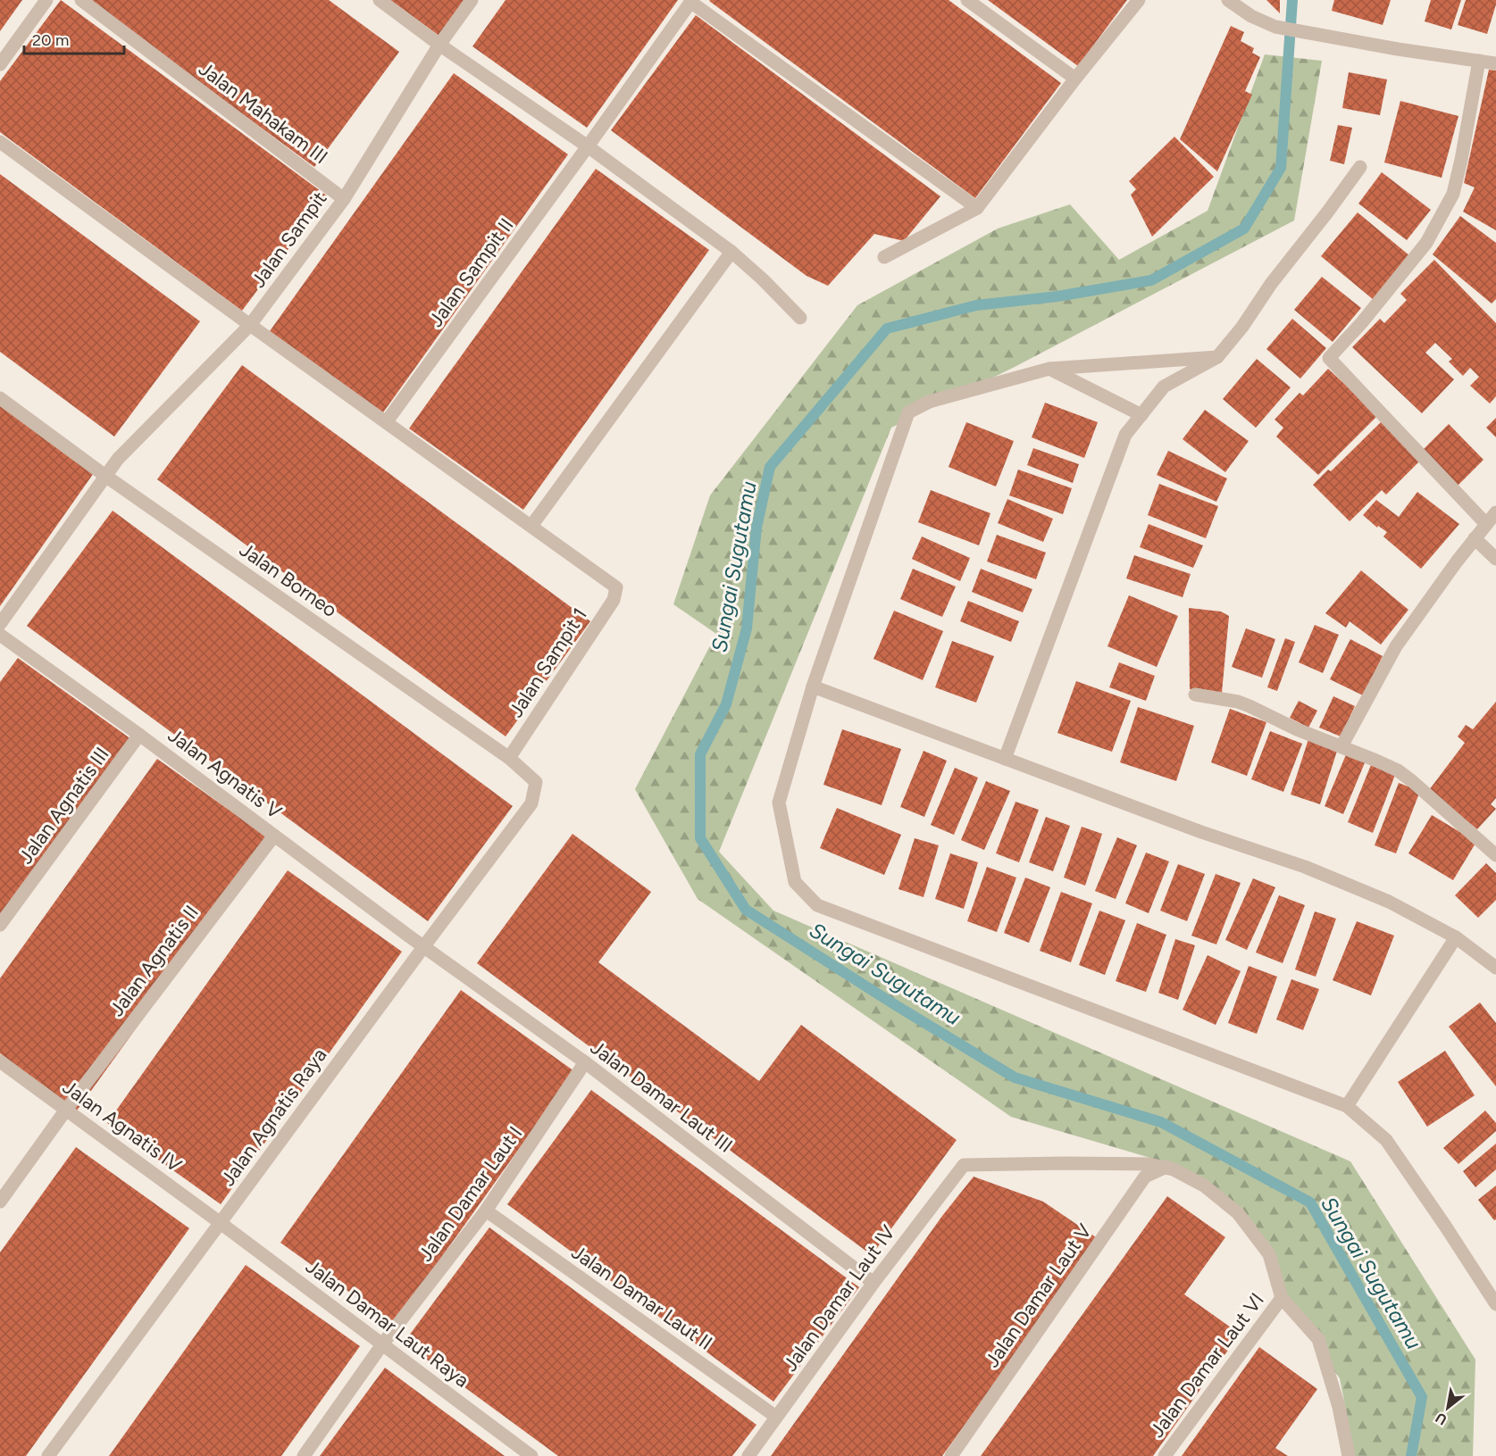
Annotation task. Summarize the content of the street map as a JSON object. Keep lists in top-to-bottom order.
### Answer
{
  "streets": {
    "street": [
      "Jalan Mahakam III",
      "Jalan Sampit",
      "Jalan Sampit II",
      "Jalan Borneo",
      "Jalan Sampit 1",
      "Jalan Agnatis V",
      "Jalan Agnatis III",
      "Jalan Agnatis II",
      "Jalan Damar Laut III",
      "Jalan Agnatis Raya",
      "Jalan Agnatis IV",
      "Jalan Damar Laut I",
      "Jalan Damar Laut V",
      "Jalan Damar Laut II",
      "Jalan Damar Laut IV",
      "Jalan Damar Laut Raya",
      "Jalan Damar Laut VI"
    ]
  },
  "crossings": [
    ["Jalan Mahakam III", "Jalan Sampit"],
    ["Jalan Sampit", "Jalan Borneo"],
    ["Jalan Borneo", "Jalan Sampit 1"],
    ["Jalan Borneo", "Jalan Agnatis Raya"],
    ["Jalan Agnatis V", "Jalan Agnatis III"],
    ["Jalan Agnatis V", "Jalan Agnatis II"],
    ["Jalan Agnatis V", "Jalan Damar Laut III"],
    ["Jalan Agnatis V", "Jalan Agnatis Raya"],
    ["Jalan Agnatis II", "Jalan Agnatis IV"],
    ["Jalan Damar Laut III", "Jalan Agnatis Raya"],
    ["Jalan Damar Laut III", "Jalan Damar Laut I"],
    ["Jalan Damar Laut III", "Jalan Damar Laut IV"],
    ["Jalan Agnatis Raya", "Jalan Agnatis IV"],
    ["Jalan Agnatis Raya", "Jalan Damar Laut Raya"],
    ["Jalan Agnatis IV", "Jalan Damar Laut Raya"],
    ["Jalan Damar Laut I", "Jalan Damar Laut II"],
    ["Jalan Damar Laut I", "Jalan Damar Laut Raya"],
    ["Jalan Damar Laut V", "Jalan Damar Laut IV"],
    ["Jalan Damar Laut II", "Jalan Damar Laut IV"]
  ],
  "water": ["Sungai Sugutamu"],
  "scale_bar": "20 m",
  "north": "bottom left"
}
